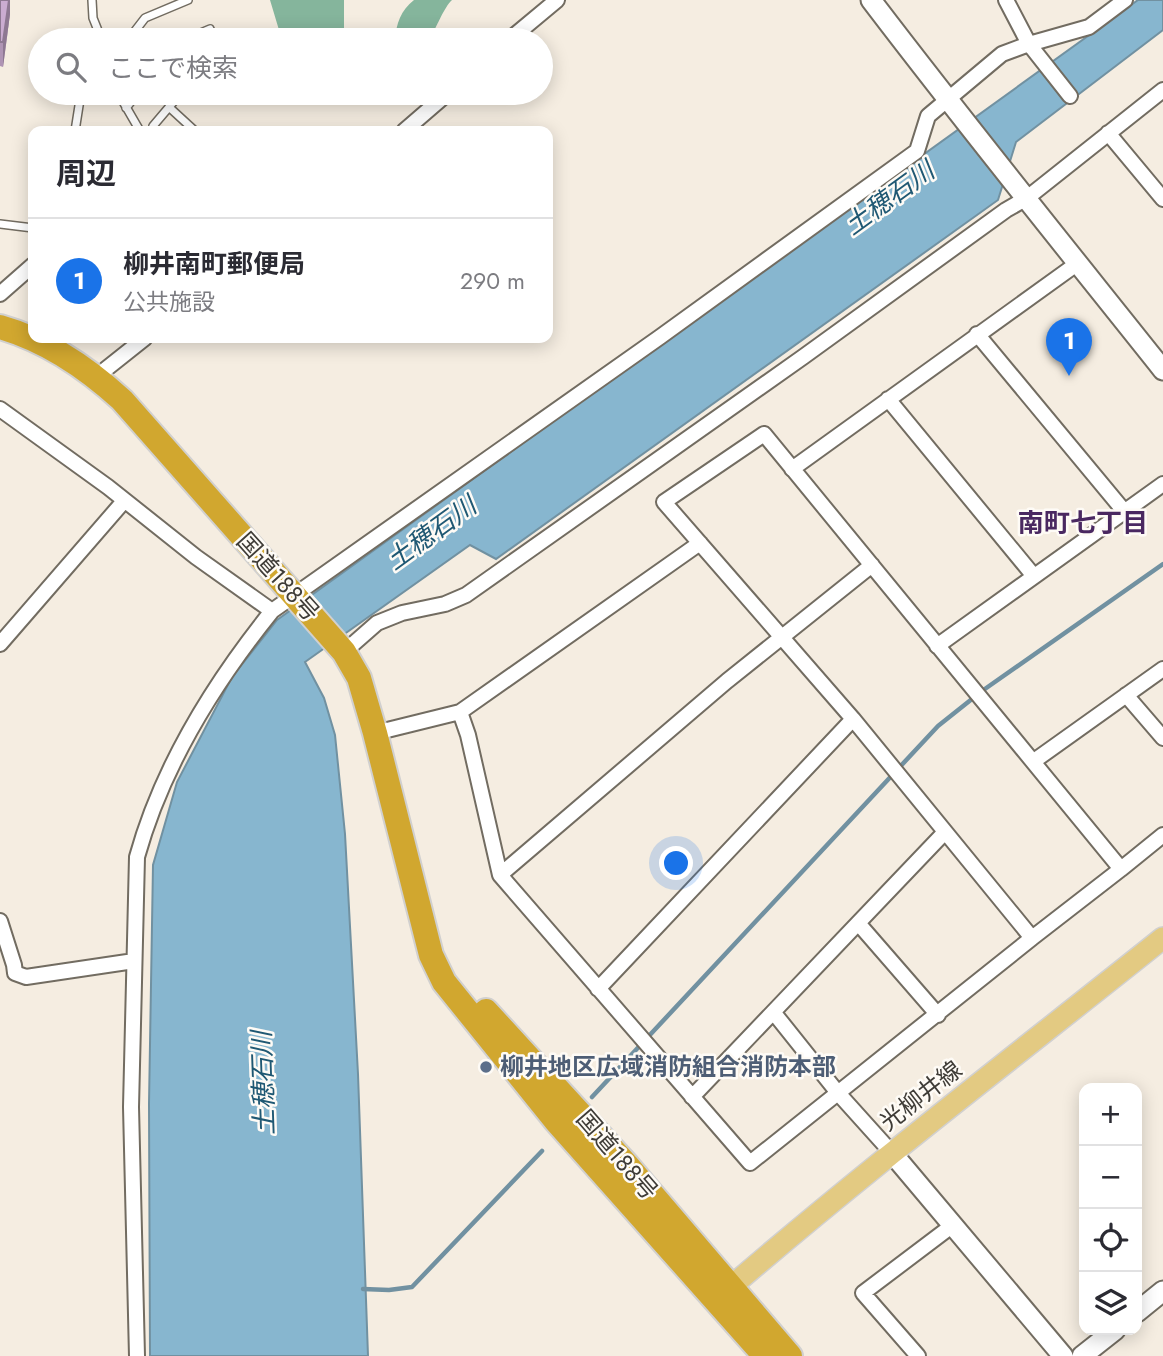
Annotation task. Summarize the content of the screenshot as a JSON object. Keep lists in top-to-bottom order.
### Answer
{
  "streets": {
    "highway": ["国道188号"],
    "main road": ["光柳井線"]
  },
  "crossings": [
    ["国道188号", "光柳井線"]
  ],
  "districts": ["南町七丁目"],
  "water": ["土穂石川"],
  "places": ["柳井地区広域消防組合消防本部"],
  "page": {
    "search": "ここで検索",
    "heading": "周辺",
    "list": [
      {
        "mark": "1",
        "name": "柳井南町郵便局",
        "note": "公共施設",
        "value": "290 m"
      }
    ],
    "pins": "1",
    "map_buttons": ["+", "−"]
  }
}
